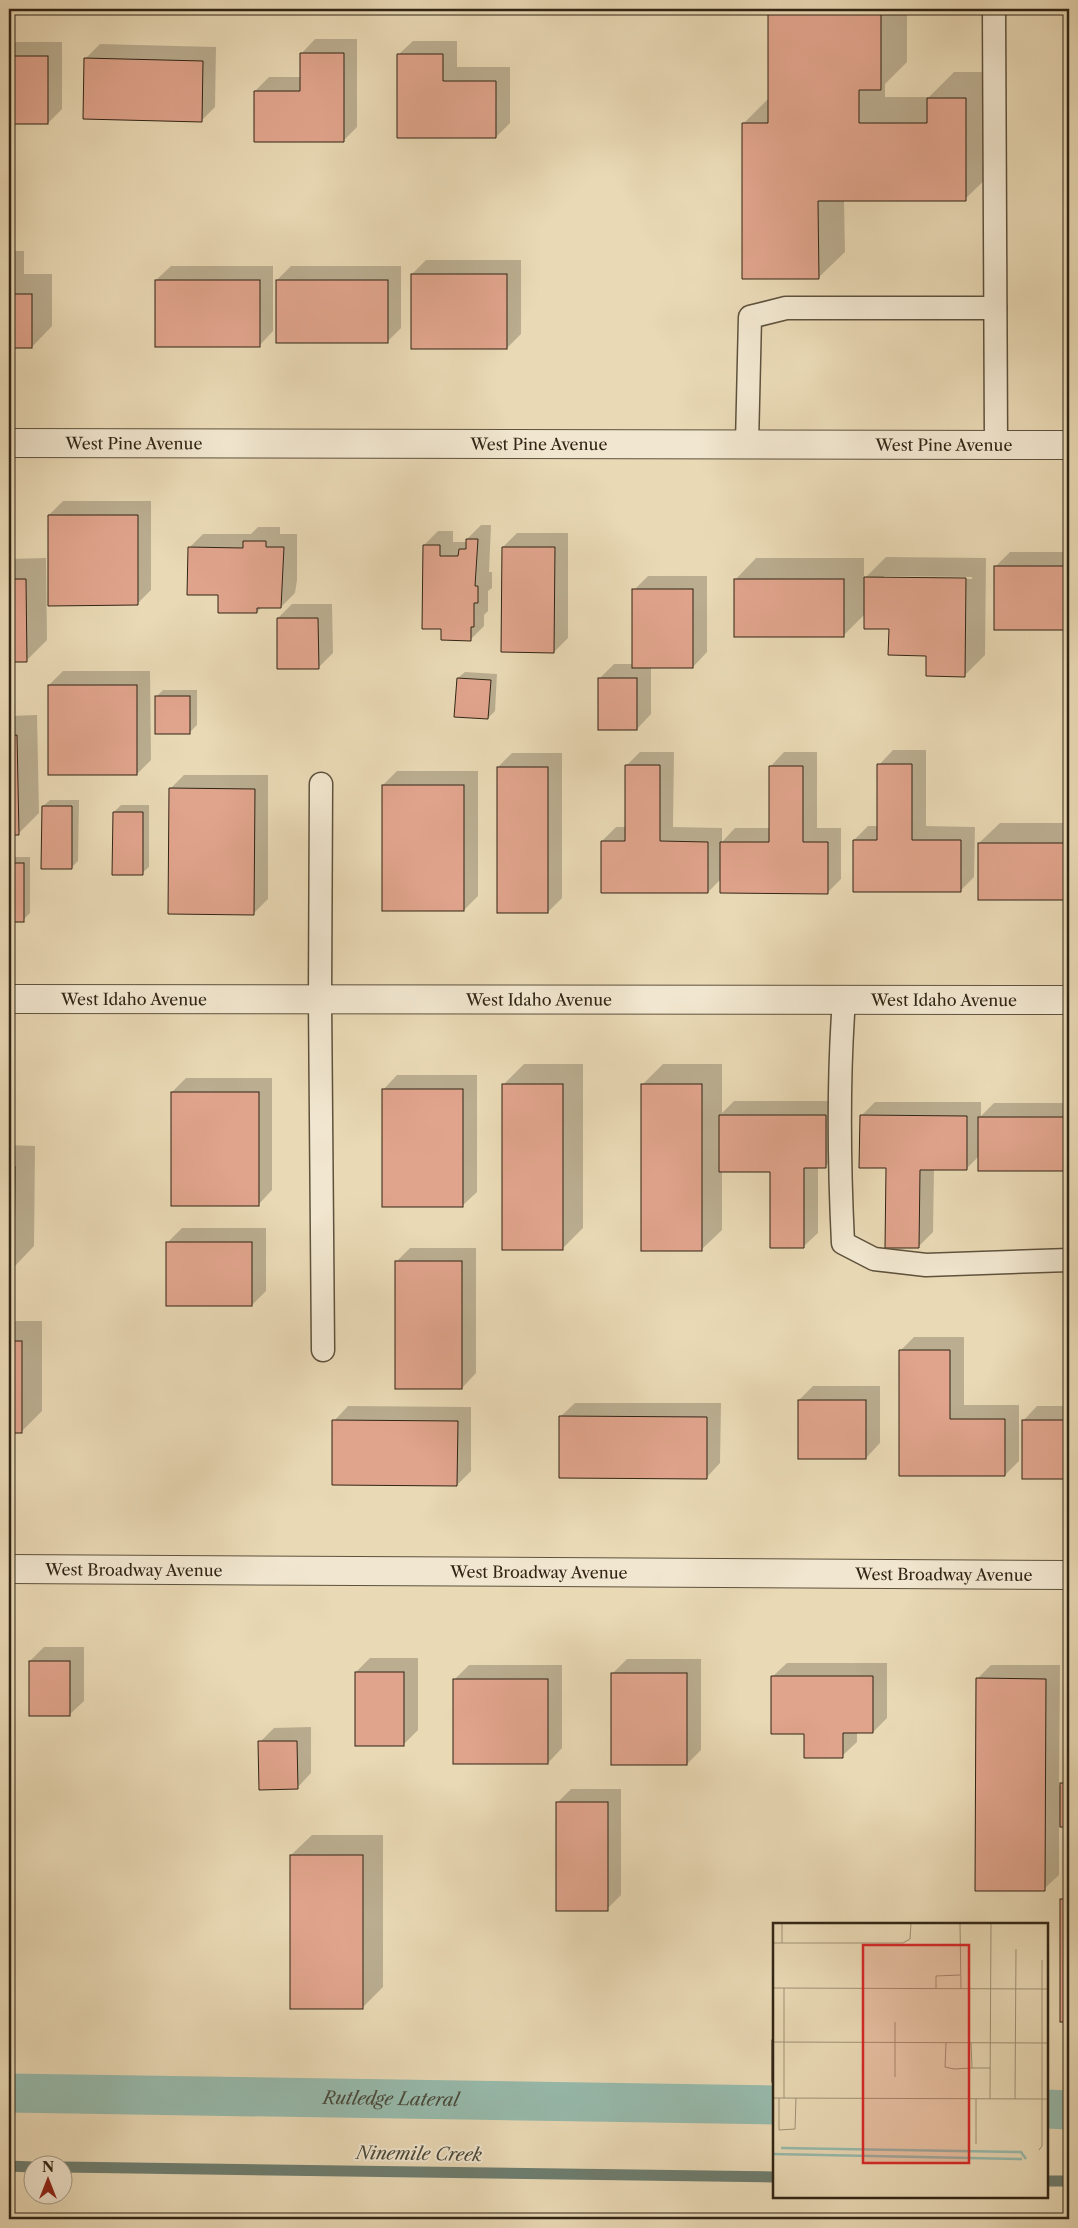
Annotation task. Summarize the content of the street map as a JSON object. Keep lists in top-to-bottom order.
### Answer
{
  "streets": {
    "street": ["West Pine Avenue", "West Idaho Avenue", "West Broadway Avenue"]
  },
  "water": ["Rutledge Lateral", "Ninemile Creek"],
  "north": "top"
}
